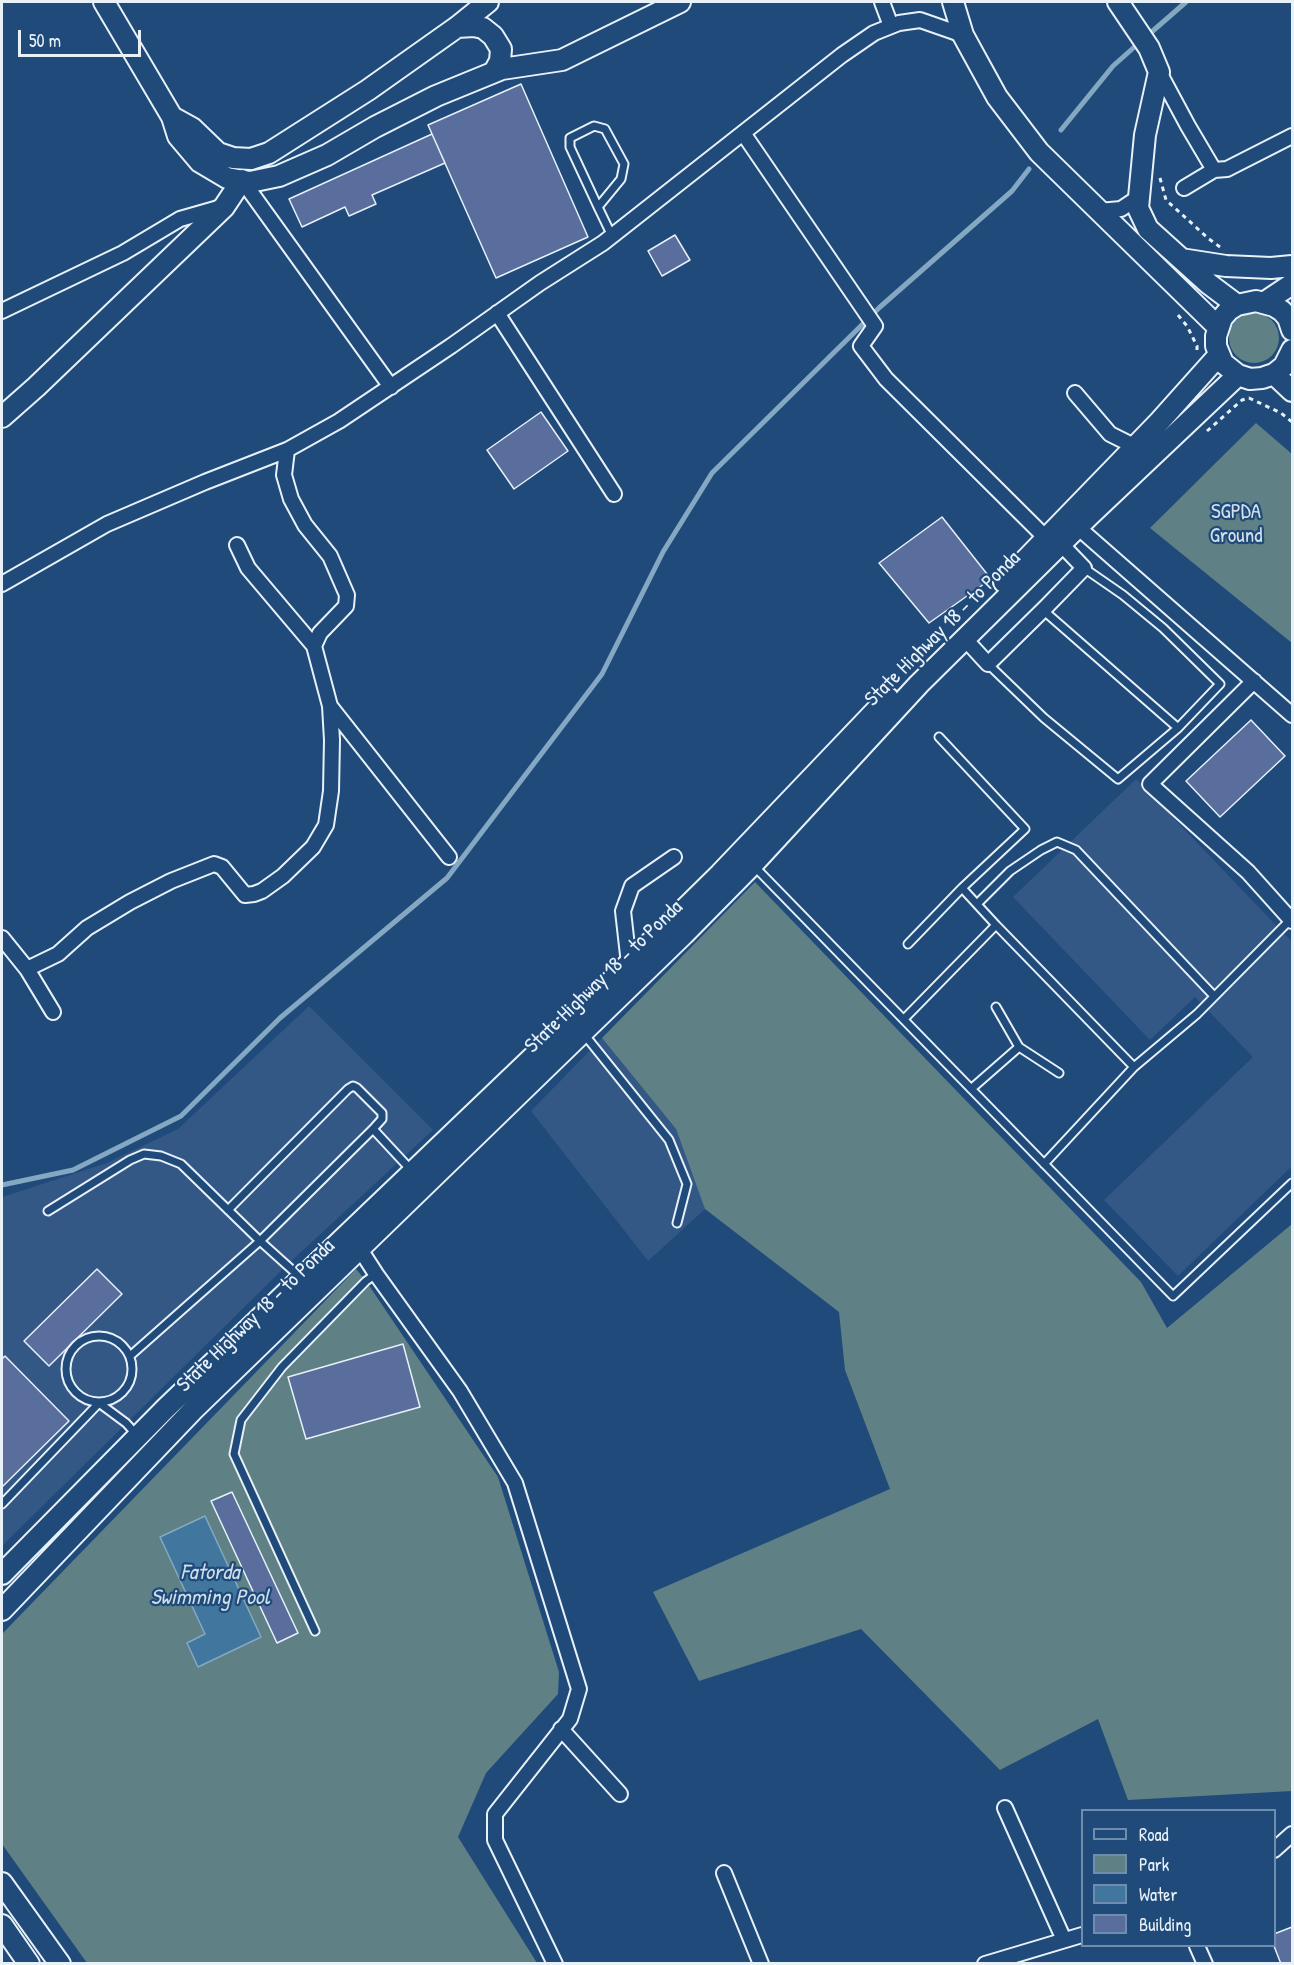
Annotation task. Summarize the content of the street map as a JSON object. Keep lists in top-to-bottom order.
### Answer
{
  "streets": {
    "main road": ["State Highway 18 - to Ponda"]
  },
  "water": ["Fatorda Swimming Pool"],
  "parks": ["SGPDA Ground"],
  "legend": [
    "Road",
    "Park",
    "Water",
    "Building"
  ],
  "scale_bar": "50 m"
}
